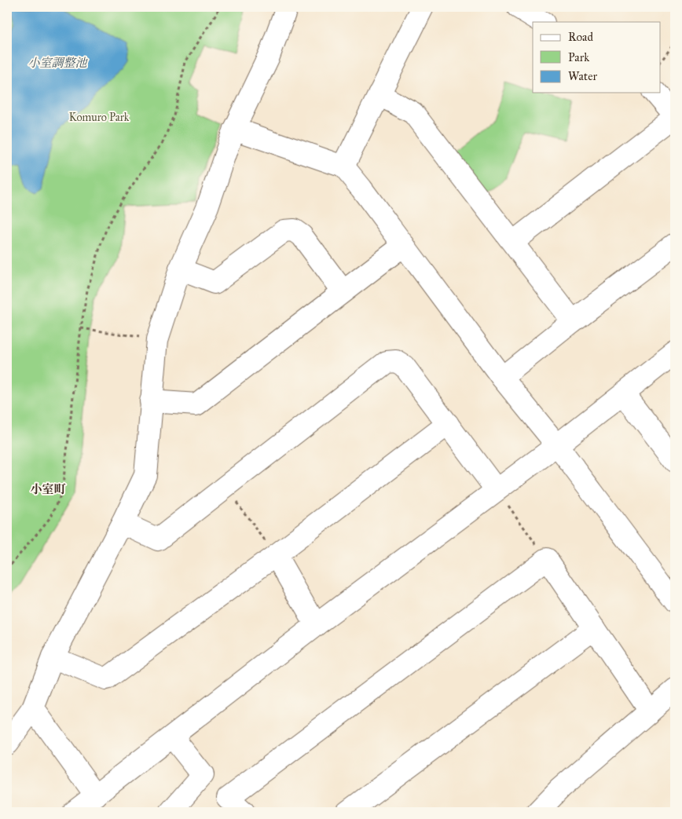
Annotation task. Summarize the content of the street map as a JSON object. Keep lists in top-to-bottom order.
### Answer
{
  "districts": ["小室町"],
  "water": ["小室調整池"],
  "parks": ["Komuro Park"],
  "legend": ["Road", "Park", "Water"]
}
